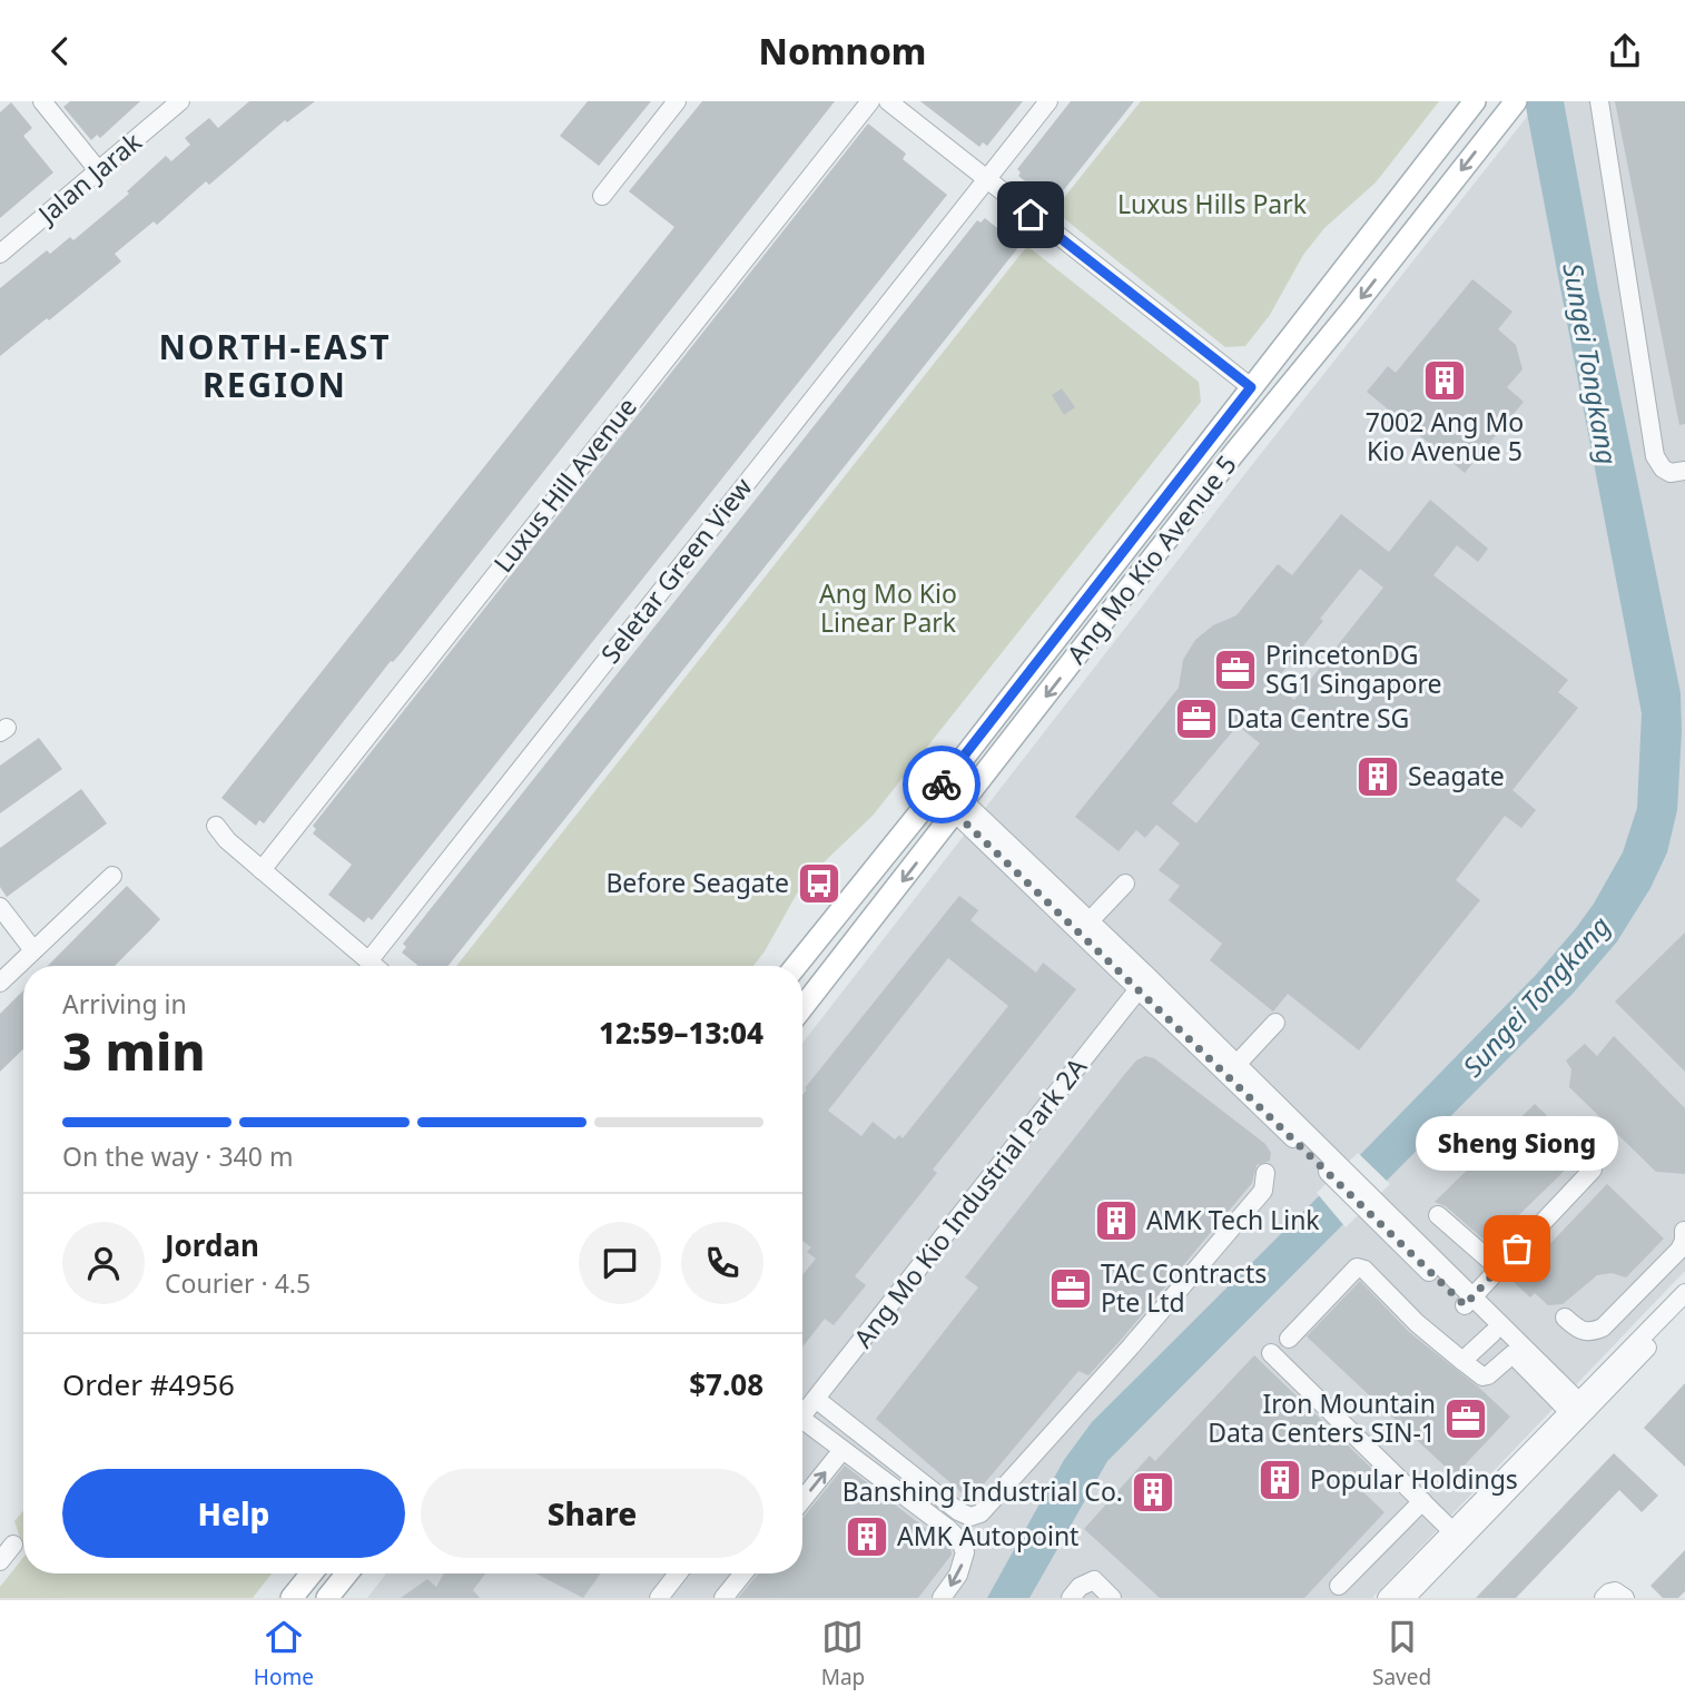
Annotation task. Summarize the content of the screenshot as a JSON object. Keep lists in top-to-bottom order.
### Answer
{
  "streets": {
    "main road": ["Ang Mo Kio Avenue 5"],
    "street": [
      "Jalan Jarak",
      "Luxus Hill Avenue",
      "Seletar Green View",
      "Ang Mo Kio Industrial Park 2A"
    ]
  },
  "districts": ["NORTH-EAST REGION"],
  "water": ["Sungei Tongkang"],
  "parks": ["Luxus Hills Park", "Ang Mo Kio Linear Park"],
  "places": {
    "building": [
      "7002 Ang Mo Kio Avenue 5",
      "Seagate",
      "AMK Tech Link",
      "Popular Holdings",
      "Banshing Industrial Co.",
      "AMK Autopoint"
    ],
    "office": [
      "PrincetonDG SG1 Singapore",
      "Data Centre SG",
      "TAC Contracts Pte Ltd",
      "Iron Mountain Data Centers SIN-1"
    ],
    "bus stop": ["Before Seagate"],
    "other": ["Sheng Siong"]
  },
  "page": {
    "header": "Nomnom",
    "heading": ["3 min", "Arriving in", "12:59–13:04"],
    "panel": [
      "Jordan",
      "Courier · 4.5",
      "Order #4956",
      "$7.08"
    ],
    "bar": "On the way · 340 m",
    "bubble": "Sheng Siong",
    "buttons": ["Help", "Share"],
    "tabs": ["Home", "Map", "Saved"]
  }
}
